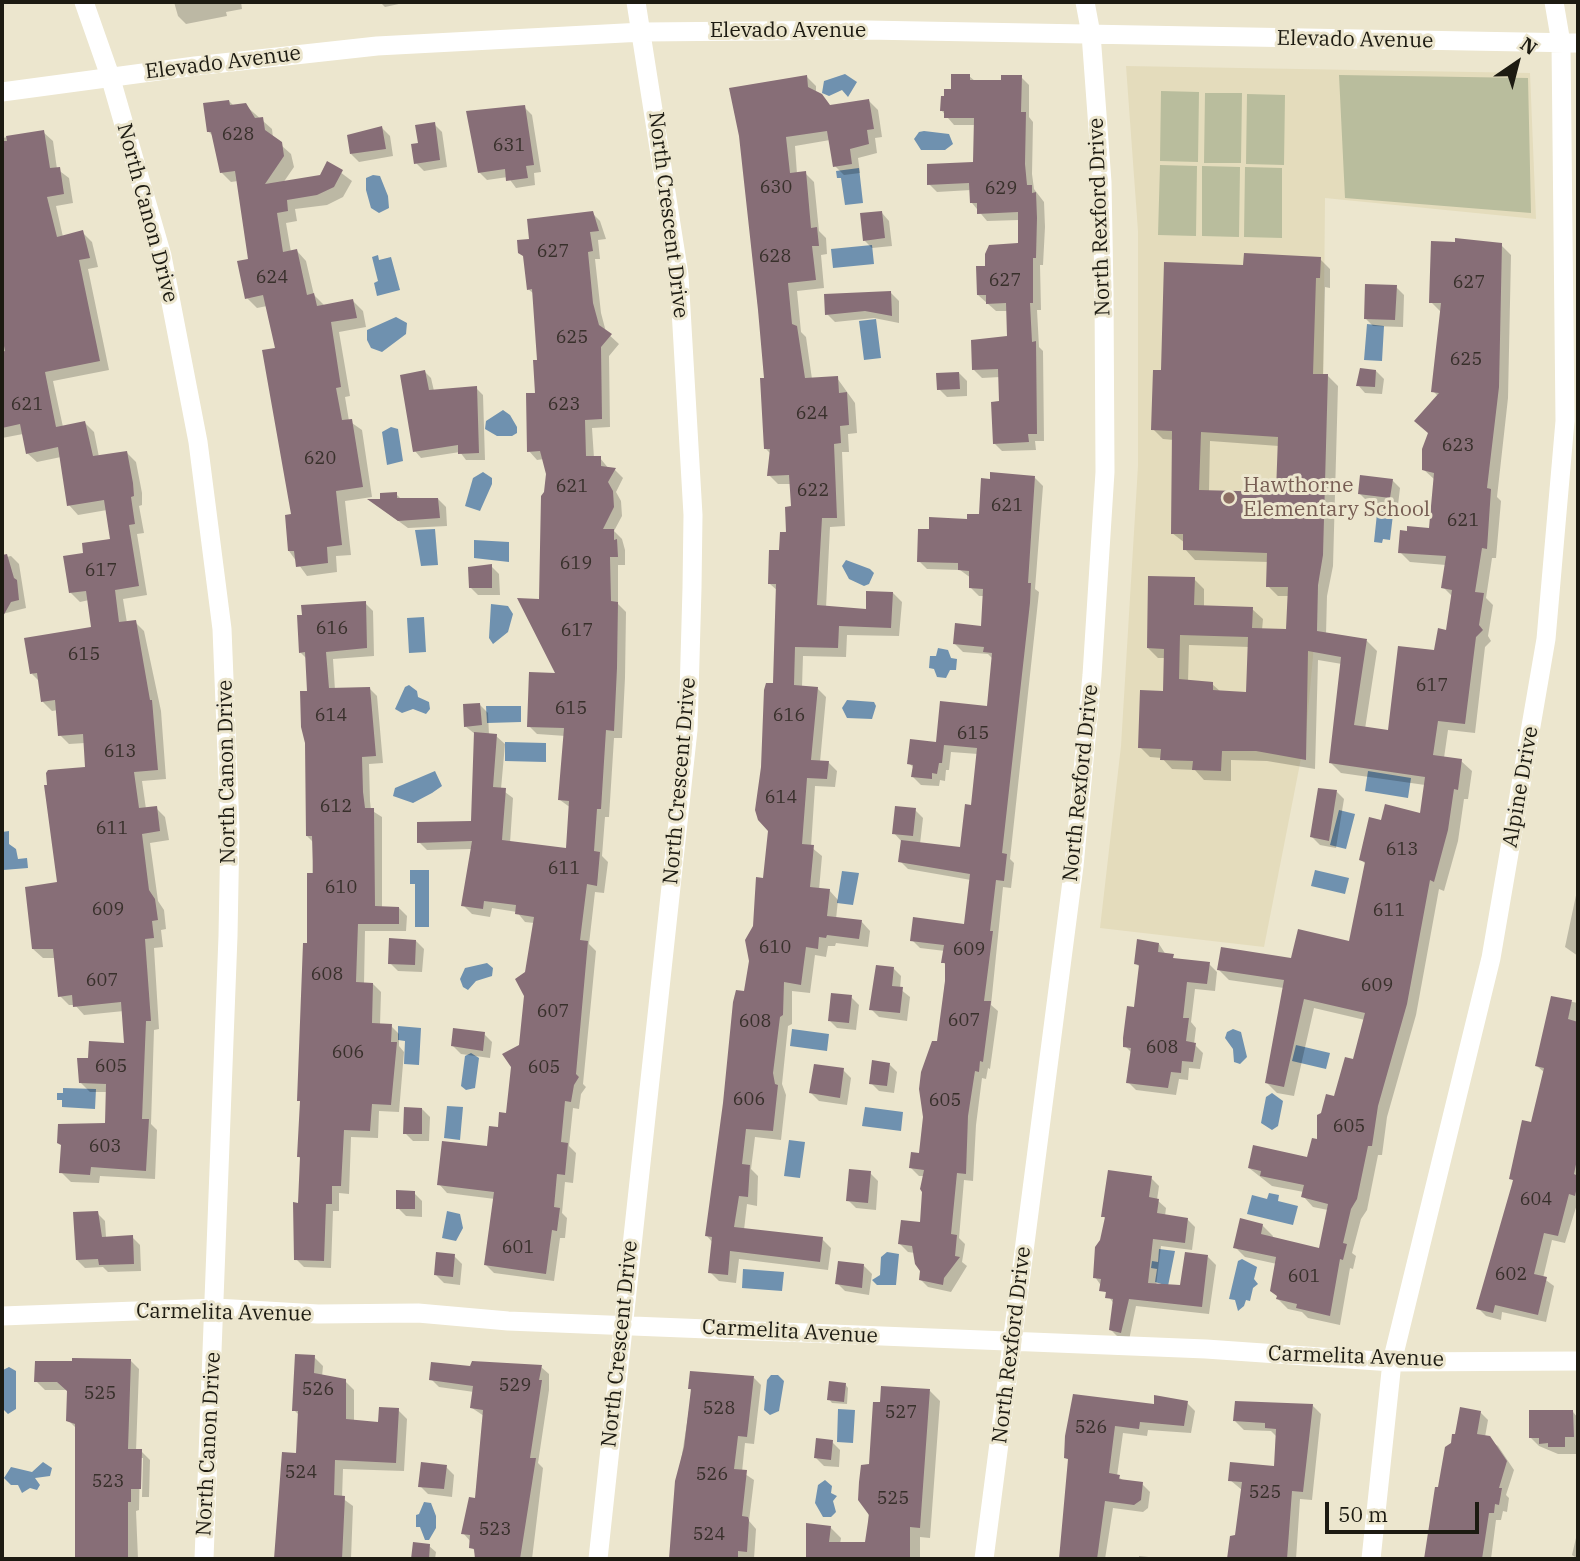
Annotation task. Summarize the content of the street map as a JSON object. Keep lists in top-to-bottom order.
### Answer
{
  "streets": {
    "street": [
      "Elevado Avenue",
      "North Canon Drive",
      "North Crescent Drive",
      "North Rexford Drive",
      "Alpine Drive",
      "Carmelita Avenue"
    ]
  },
  "crossings": [
    ["Elevado Avenue", "North Canon Drive"],
    ["Elevado Avenue", "North Crescent Drive"],
    ["Elevado Avenue", "North Rexford Drive"],
    ["Elevado Avenue", "Alpine Drive"],
    ["North Canon Drive", "Carmelita Avenue"],
    ["North Crescent Drive", "Carmelita Avenue"],
    ["North Rexford Drive", "Carmelita Avenue"],
    ["Alpine Drive", "Carmelita Avenue"]
  ],
  "places": ["Hawthorne Elementary School"],
  "house_numbers": [
    "628",
    "631",
    "630",
    "629",
    "627",
    "628",
    "624",
    "627",
    "627",
    "625",
    "625",
    "621",
    "623",
    "624",
    "623",
    "620",
    "621",
    "622",
    "621",
    "621",
    "619",
    "617",
    "616",
    "617",
    "615",
    "617",
    "615",
    "614",
    "616",
    "615",
    "613",
    "614",
    "612",
    "611",
    "613",
    "611",
    "610",
    "609",
    "611",
    "610",
    "609",
    "608",
    "607",
    "609",
    "607",
    "607",
    "608",
    "608",
    "606",
    "605",
    "605",
    "606",
    "605",
    "605",
    "603",
    "604",
    "601",
    "602",
    "601",
    "529",
    "526",
    "525",
    "528",
    "527",
    "526",
    "524",
    "526",
    "523",
    "525",
    "525",
    "523",
    "524"
  ],
  "scale_bar": "50 m",
  "north": "top right"
}
